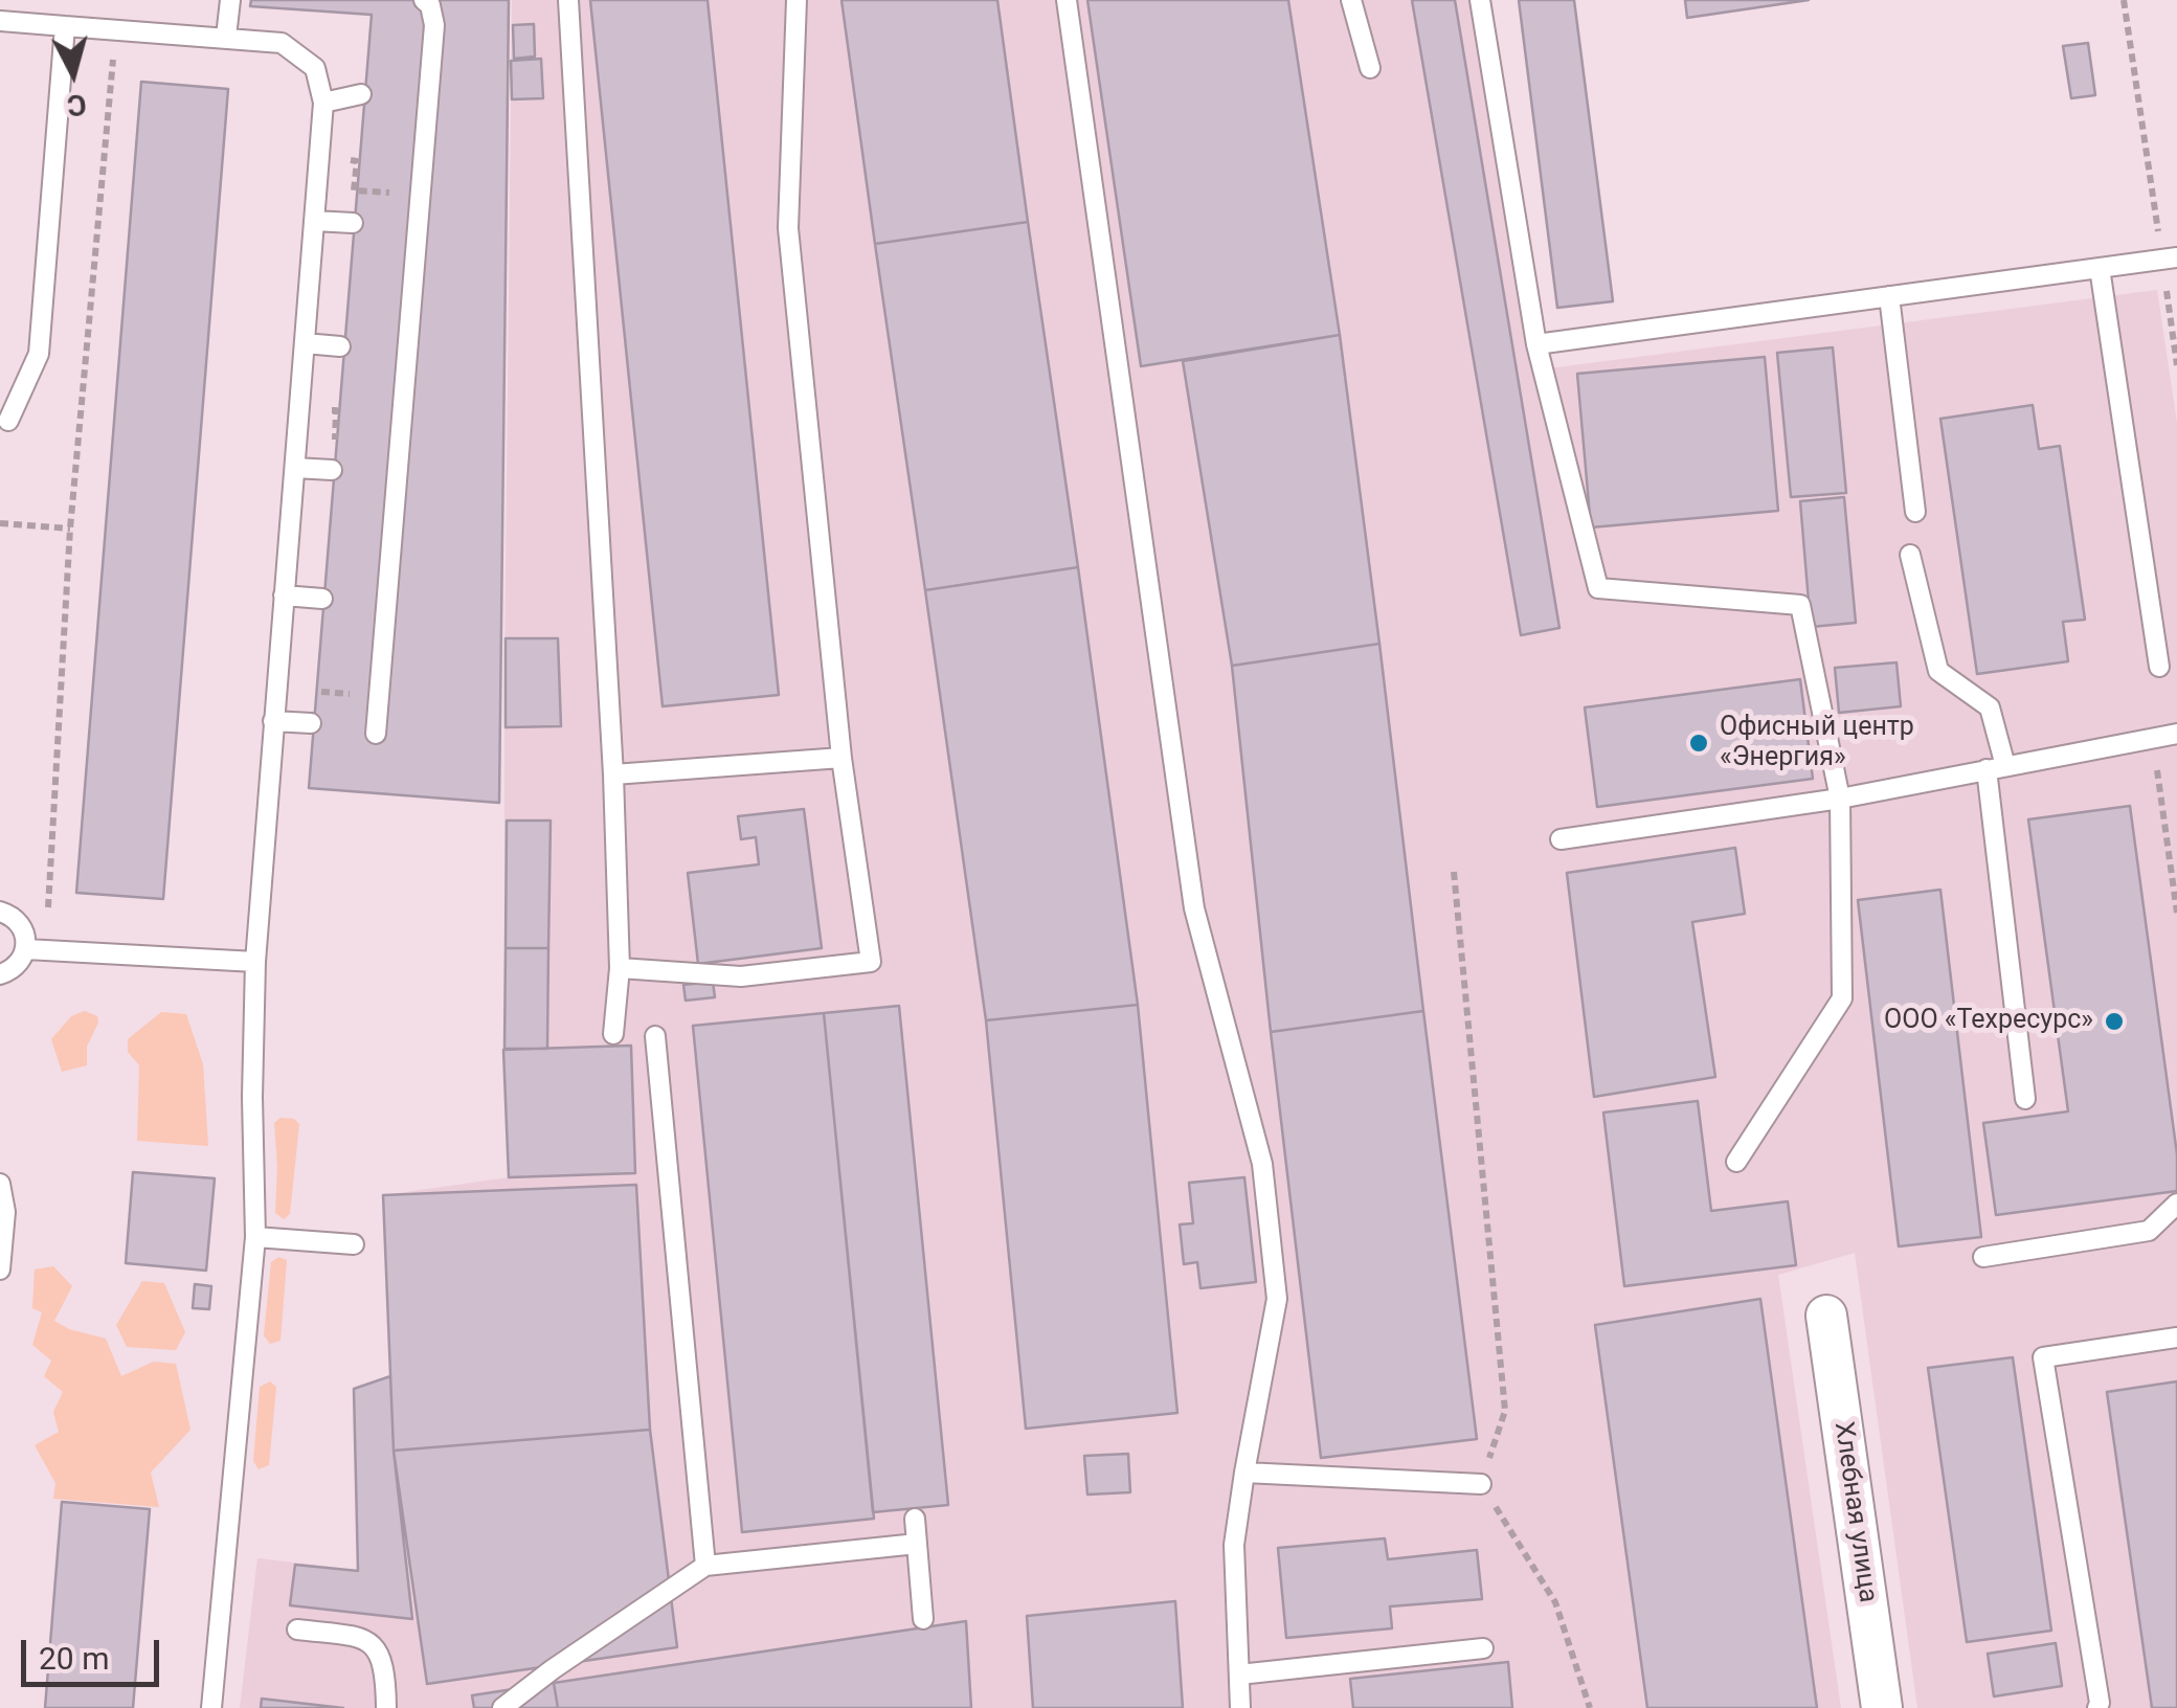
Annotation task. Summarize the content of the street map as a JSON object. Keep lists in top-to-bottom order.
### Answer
{
  "streets": {
    "street": ["Хлебная улица"]
  },
  "places": ["Офисный центр «Энергия»", "ООО «Техресурс»"],
  "scale_bar": "20 m",
  "north": "bottom"
}
